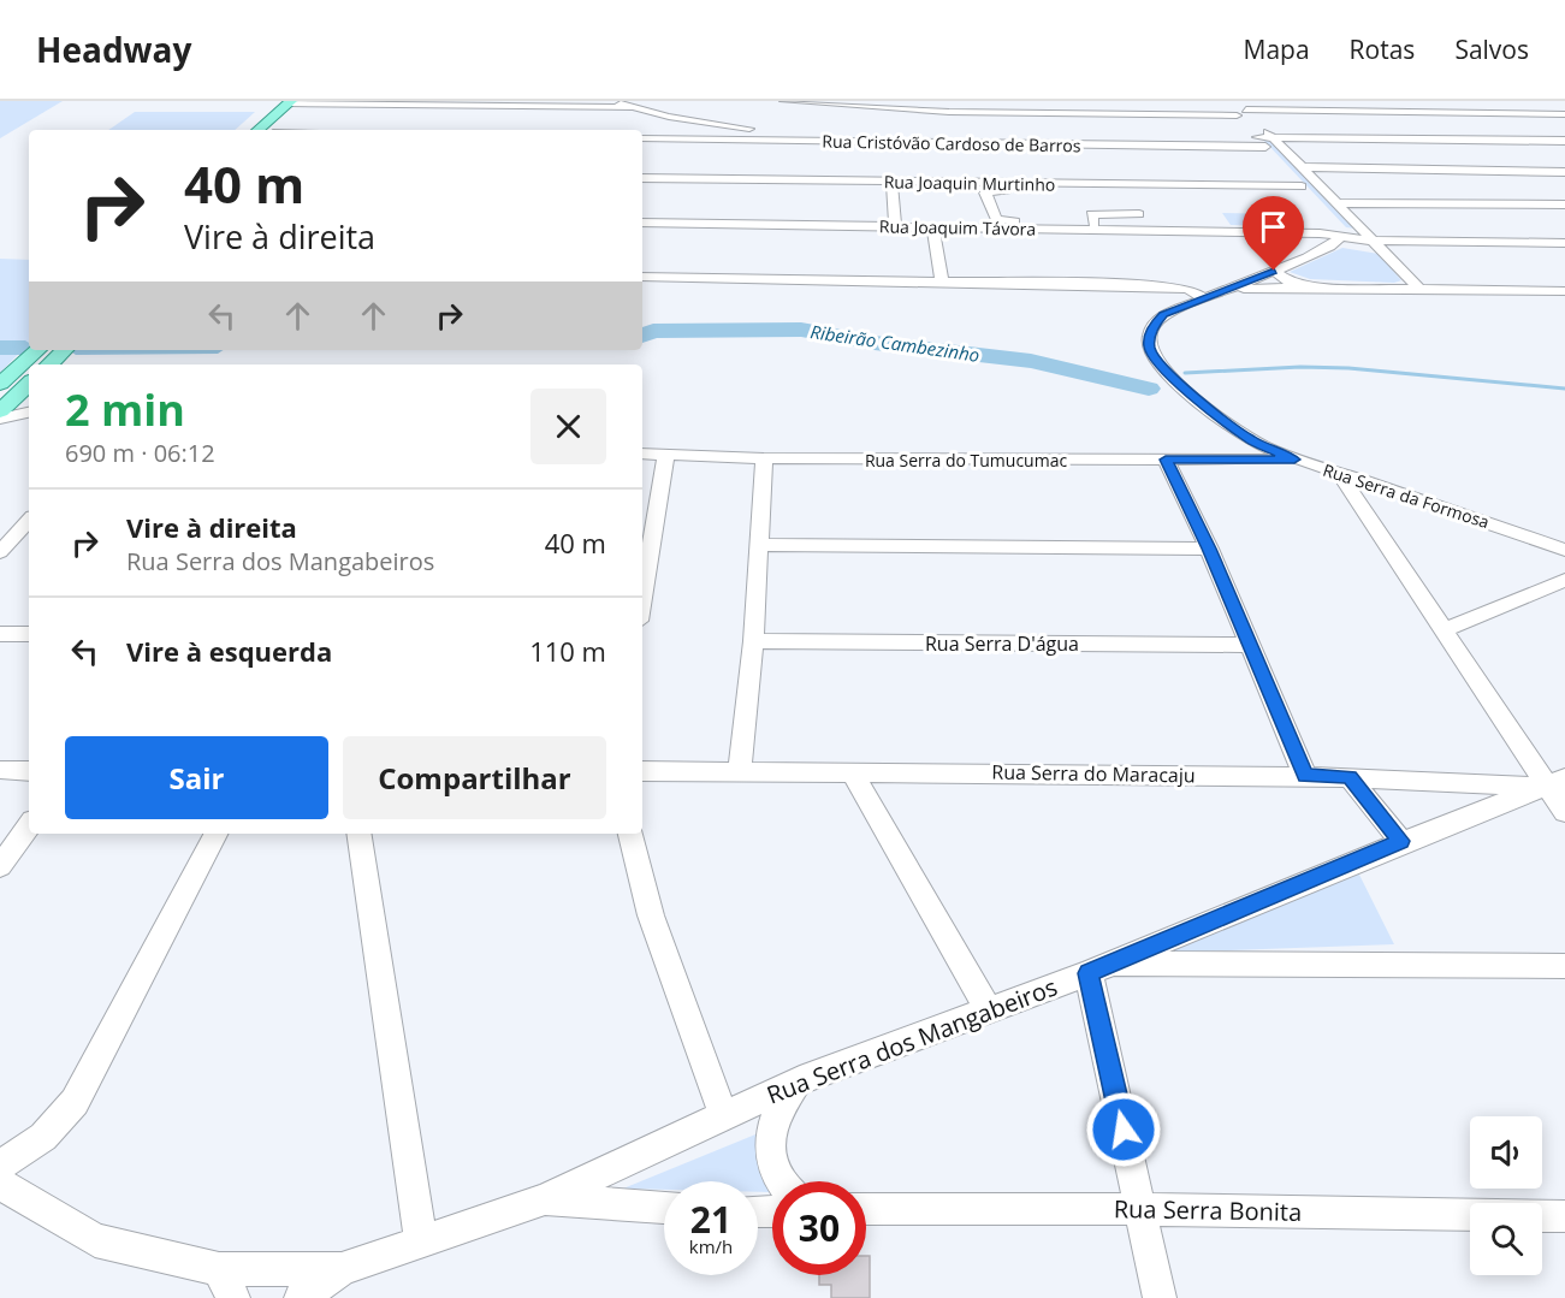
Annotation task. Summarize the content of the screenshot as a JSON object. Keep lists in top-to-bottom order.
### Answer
{
  "streets": {
    "street": [
      "Rua Cristóvão Cardoso de Barros",
      "Rua Joaquin Murtinho",
      "Rua Joaquim Távora",
      "Rua Serra do Tumucumac",
      "Rua Serra da Formosa",
      "Rua Serra D'água",
      "Rua Serra do Maracaju",
      "Rua Serra dos Mangabeiros",
      "Rua Serra Bonita"
    ]
  },
  "crossings": [
    ["Rua Serra do Tumucumac", "Rua Serra da Formosa"],
    ["Rua Serra do Maracaju", "Rua Serra dos Mangabeiros"]
  ],
  "water": ["Ribeirão Cambezinho"],
  "page": {
    "header": "Headway",
    "nav": ["Mapa", "Rotas", "Salvos"],
    "turn": ["40 m", "Vire à direita"],
    "heading": ["2 min", "690 m · 06:12"],
    "list": [
      {
        "name": "Vire à direita",
        "note": "Rua Serra dos Mangabeiros",
        "value": "40 m"
      },
      {
        "name": "Vire à esquerda",
        "value": "110 m"
      }
    ],
    "buttons": ["Sair", "Compartilhar"],
    "speed": "21 km/h",
    "limit": "30"
  }
}
